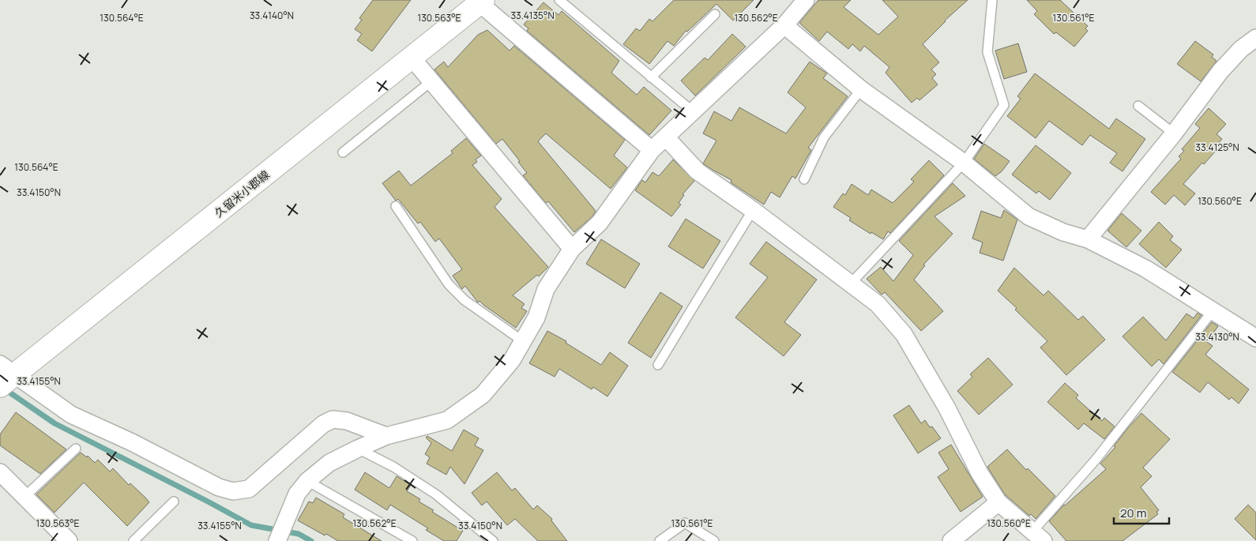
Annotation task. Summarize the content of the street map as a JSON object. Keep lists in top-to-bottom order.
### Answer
{
  "streets": {
    "main road": ["久留米小郡線"]
  },
  "scale_bar": "20 m",
  "coordinates": [
    "33.4140°N",
    "33.4135°N",
    "130.562°E",
    "130.561°E",
    "130.564°E",
    "130.563°E",
    "33.4125°N",
    "33.4150°N",
    "130.560°E",
    "33.4130°N",
    "33.4155°N"
  ]
}
